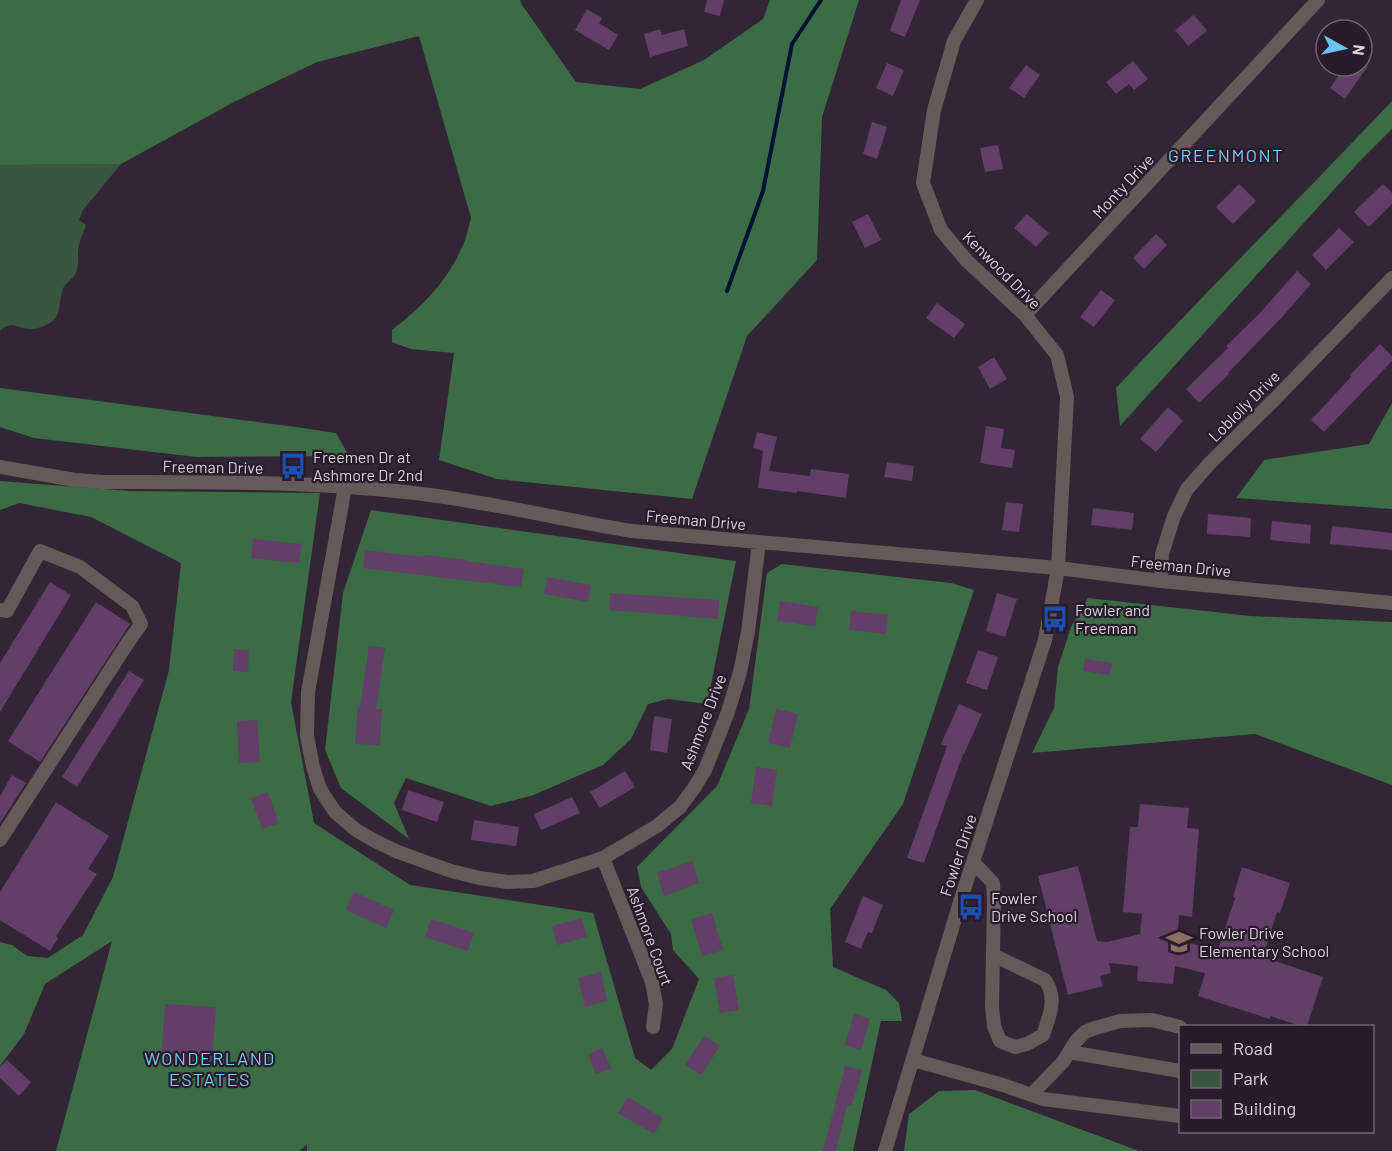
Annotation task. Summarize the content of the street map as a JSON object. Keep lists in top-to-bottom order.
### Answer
{
  "streets": {
    "street": [
      "Monty Drive",
      "Kenwood Drive",
      "Loblolly Drive",
      "Freeman Drive",
      "Ashmore Drive",
      "Fowler Drive",
      "Ashmore Court"
    ]
  },
  "crossings": [
    ["Monty Drive", "Kenwood Drive"],
    ["Kenwood Drive", "Freeman Drive"],
    ["Kenwood Drive", "Fowler Drive"],
    ["Loblolly Drive", "Freeman Drive"],
    ["Freeman Drive", "Ashmore Drive"],
    ["Freeman Drive", "Fowler Drive"],
    ["Ashmore Drive", "Ashmore Court"]
  ],
  "districts": ["GREENMONT", "WONDERLAND ESTATES"],
  "places": {
    "bus stop": ["Freemen Dr at Ashmore Dr 2nd", "Fowler and Freeman", "Fowler Drive School"],
    "school or university": ["Fowler Drive Elementary School"]
  },
  "legend": ["Road", "Park", "Building"],
  "north": "right"
}
